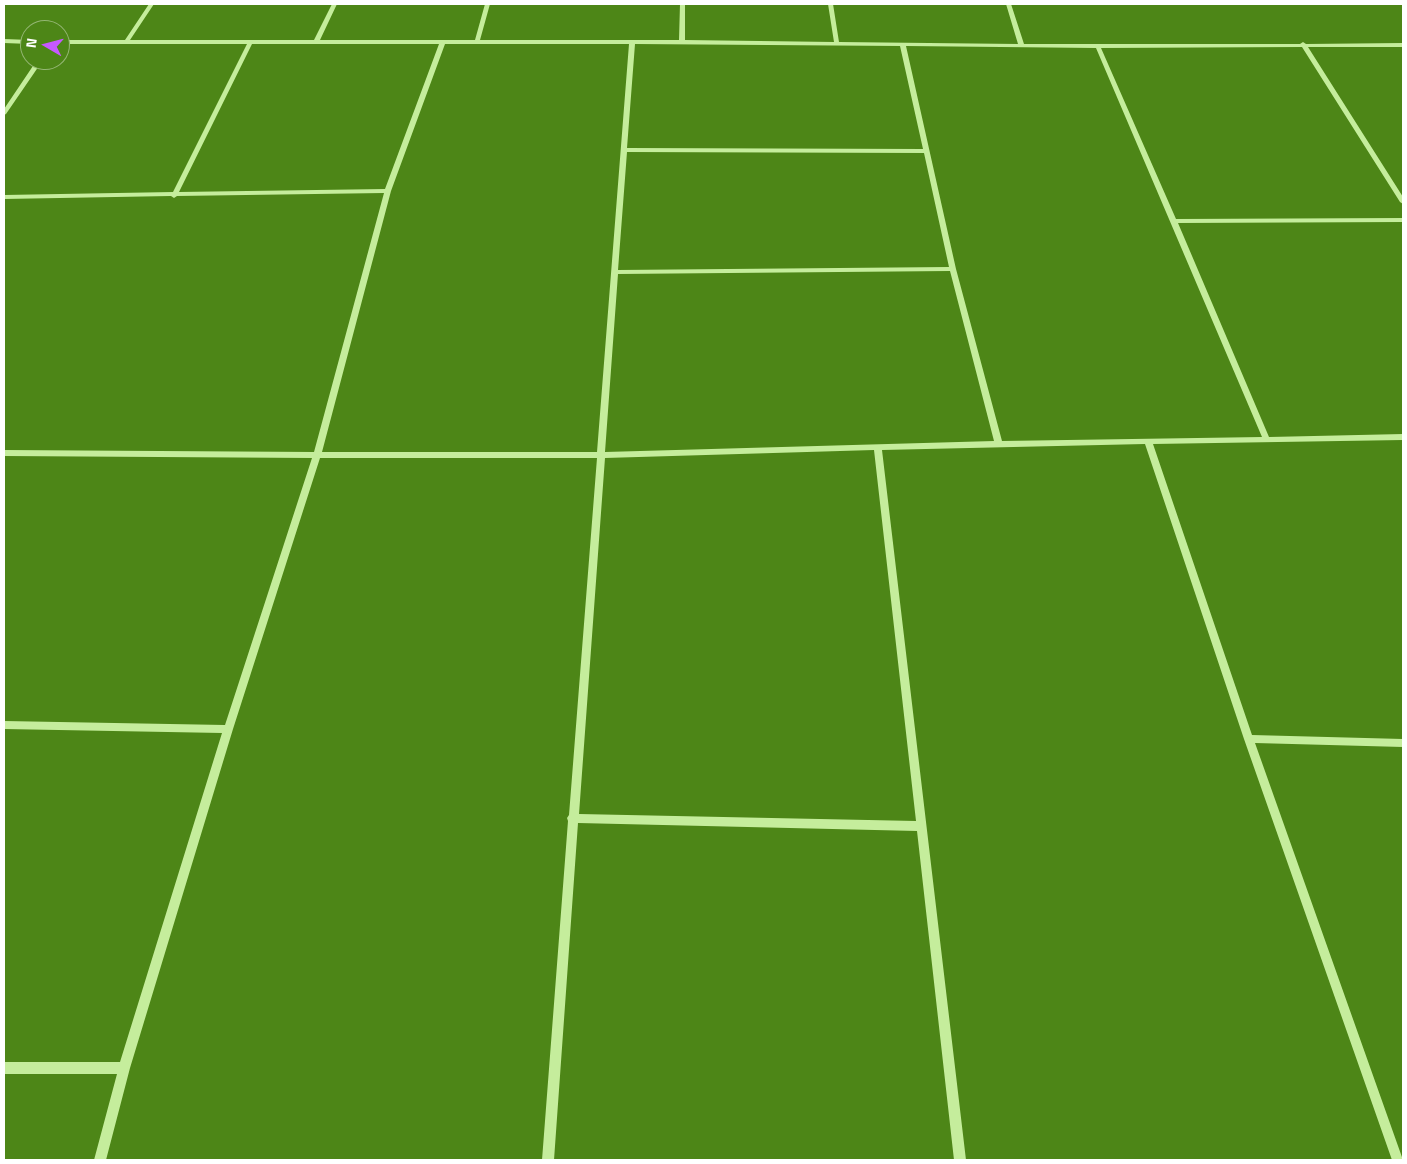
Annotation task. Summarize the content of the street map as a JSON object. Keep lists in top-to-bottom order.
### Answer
{
  "north": "left"
}
